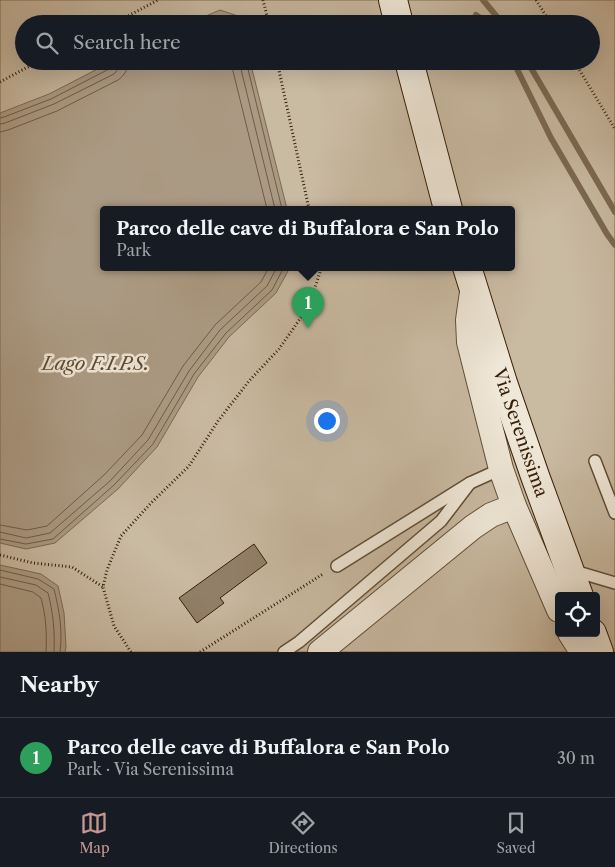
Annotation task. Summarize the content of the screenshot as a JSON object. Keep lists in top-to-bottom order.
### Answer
{
  "streets": {
    "main road": ["Via Serenissima"]
  },
  "water": ["Lago F.I.P.S."],
  "page": {
    "search": "Search here",
    "popup": ["Parco delle cave di Buffalora e San Polo", "Park"],
    "pins": "1",
    "heading": "Nearby",
    "list": [
      {
        "mark": "1",
        "name": "Parco delle cave di Buffalora e San Polo",
        "note": "Park · Via Serenissima",
        "value": "30 m"
      }
    ],
    "nav": ["Map", "Directions", "Saved"]
  }
}
